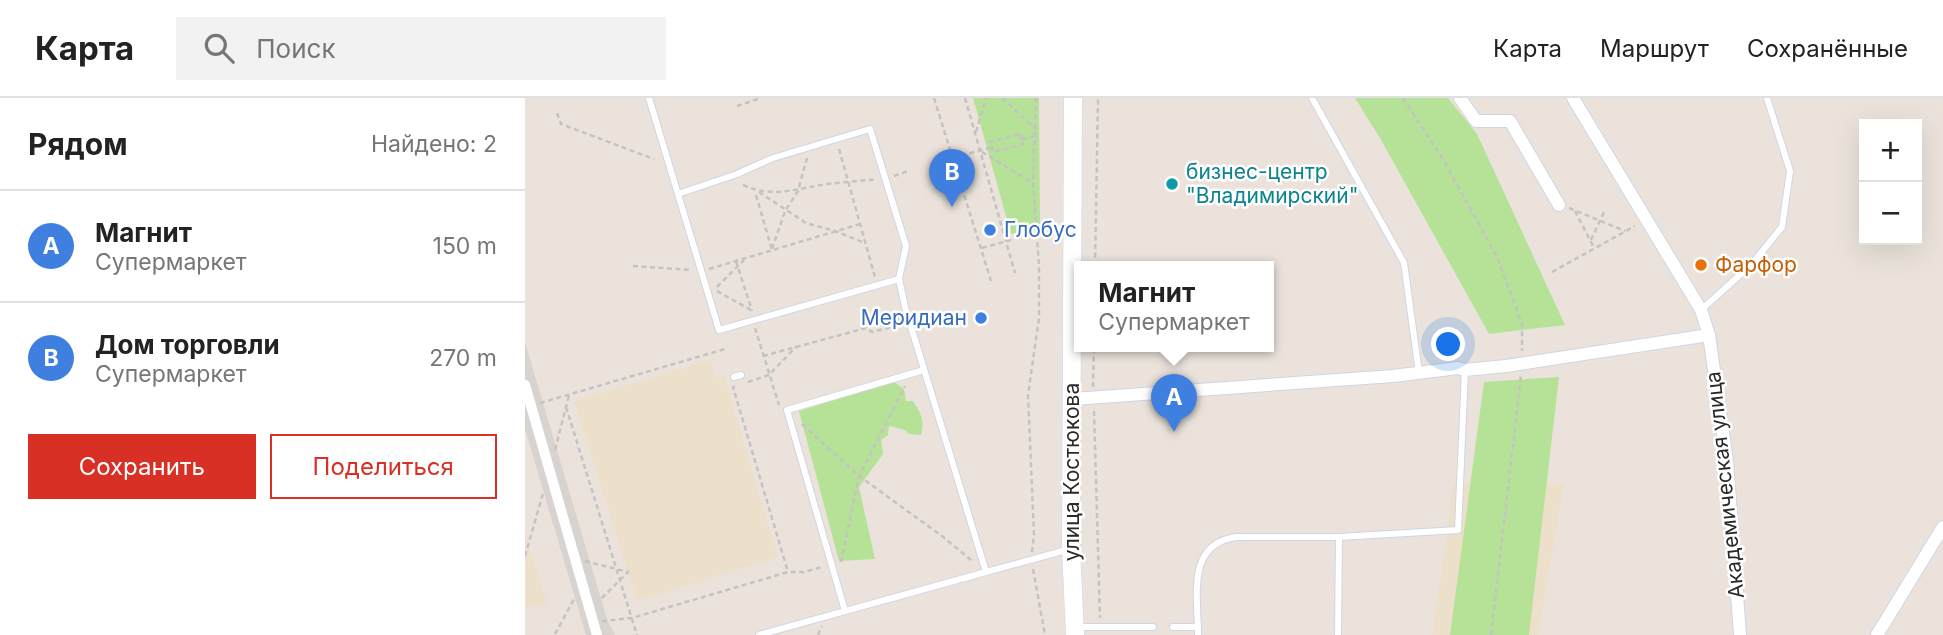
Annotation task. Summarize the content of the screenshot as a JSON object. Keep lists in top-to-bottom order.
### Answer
{
  "streets": {
    "main road": ["улица Костюкова"],
    "street": ["Академическая улица"]
  },
  "places": [
    "бизнес-центр \"Владимирский\"",
    "Глобус",
    "Фарфор",
    "Меридиан"
  ],
  "page": {
    "header": "Карта",
    "search": "Поиск",
    "nav": ["Карта", "Маршрут", "Сохранённые"],
    "heading": ["Рядом", "Найдено: 2"],
    "map_buttons": ["+", "−"],
    "pins": ["B", "A"],
    "list": [
      {
        "mark": "A",
        "name": "Магнит",
        "note": "Супермаркет",
        "value": "150 m"
      },
      {
        "mark": "B",
        "name": "Дом торговли",
        "note": "Супермаркет",
        "value": "270 m"
      }
    ],
    "popup": ["Магнит", "Супермаркет"],
    "buttons": ["Сохранить", "Поделиться"]
  }
}
